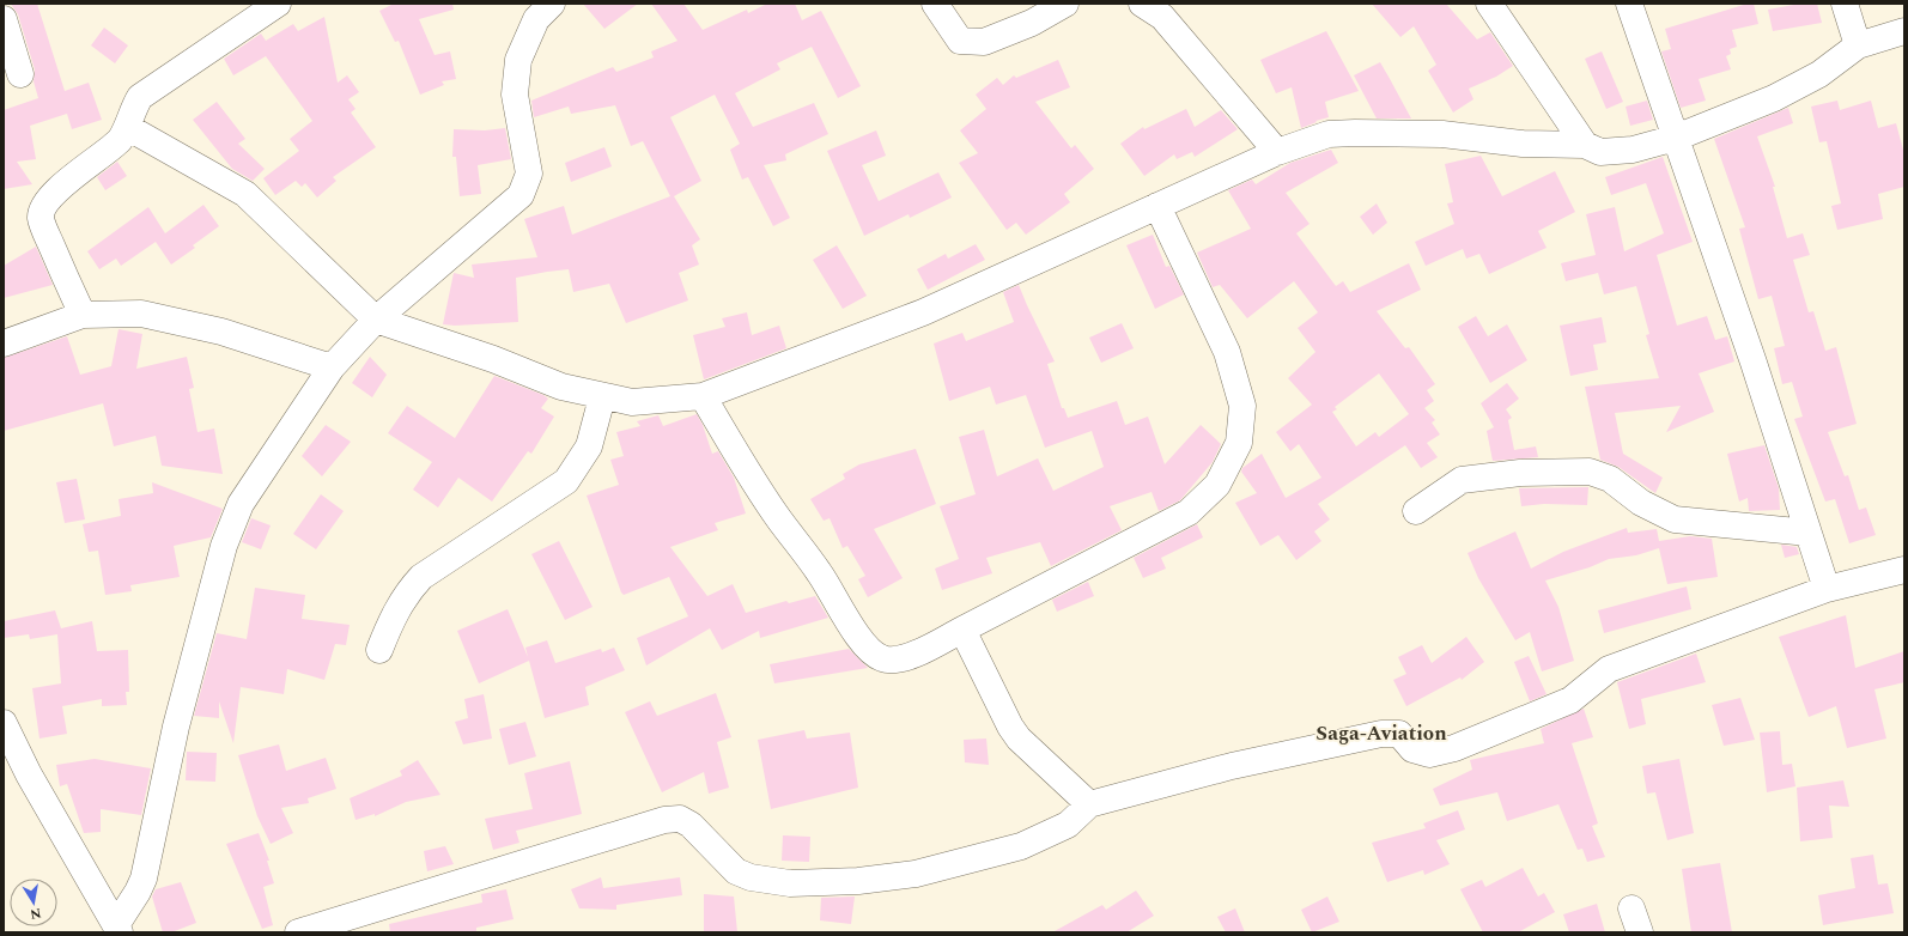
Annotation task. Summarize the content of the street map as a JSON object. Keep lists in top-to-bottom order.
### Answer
{
  "districts": ["Saga-Aviation"],
  "north": "bottom"
}
